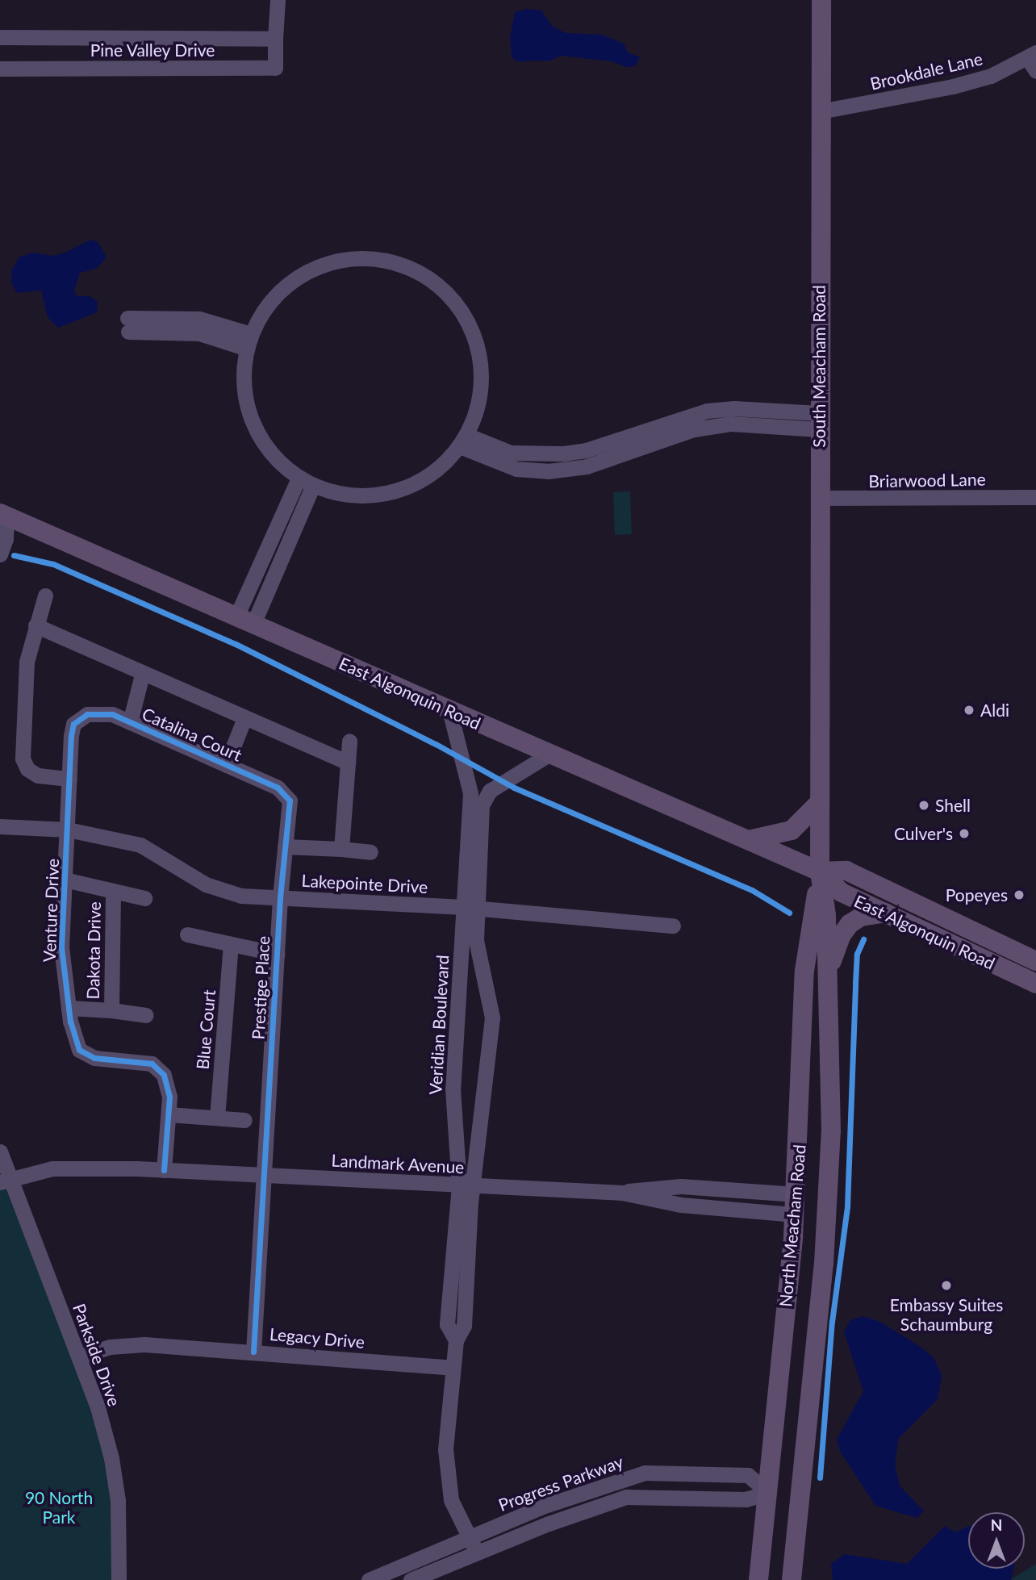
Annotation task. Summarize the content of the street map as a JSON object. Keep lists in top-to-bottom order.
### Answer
{
  "streets": {
    "main road": ["South Meacham Road", "East Algonquin Road", "North Meacham Road"],
    "street": [
      "Pine Valley Drive",
      "Brookdale Lane",
      "Briarwood Lane",
      "Catalina Court",
      "Lakepointe Drive",
      "Venture Drive",
      "Dakota Drive",
      "Prestige Place",
      "Veridian Boulevard",
      "Blue Court",
      "Landmark Avenue",
      "Legacy Drive",
      "Parkside Drive",
      "Progress Parkway"
    ]
  },
  "crossings": [
    ["Brookdale Lane", "South Meacham Road"],
    ["South Meacham Road", "Briarwood Lane"],
    ["South Meacham Road", "North Meacham Road"],
    ["East Algonquin Road", "Veridian Boulevard"],
    ["East Algonquin Road", "North Meacham Road"],
    ["Catalina Court", "Venture Drive"],
    ["Catalina Court", "Prestige Place"],
    ["Lakepointe Drive", "Venture Drive"],
    ["Lakepointe Drive", "Prestige Place"],
    ["Lakepointe Drive", "Veridian Boulevard"],
    ["Venture Drive", "Dakota Drive"],
    ["Venture Drive", "Landmark Avenue"],
    ["Prestige Place", "Landmark Avenue"],
    ["Prestige Place", "Legacy Drive"],
    ["Veridian Boulevard", "Landmark Avenue"],
    ["Veridian Boulevard", "Legacy Drive"],
    ["Veridian Boulevard", "Progress Parkway"],
    ["Landmark Avenue", "North Meacham Road"],
    ["Landmark Avenue", "Parkside Drive"],
    ["North Meacham Road", "Progress Parkway"],
    ["Legacy Drive", "Parkside Drive"]
  ],
  "parks": ["90 North Park"],
  "places": [
    "Aldi",
    "Shell",
    "Culver's",
    "Popeyes",
    "Embassy Suites Schaumburg"
  ],
  "north": "top"
}
